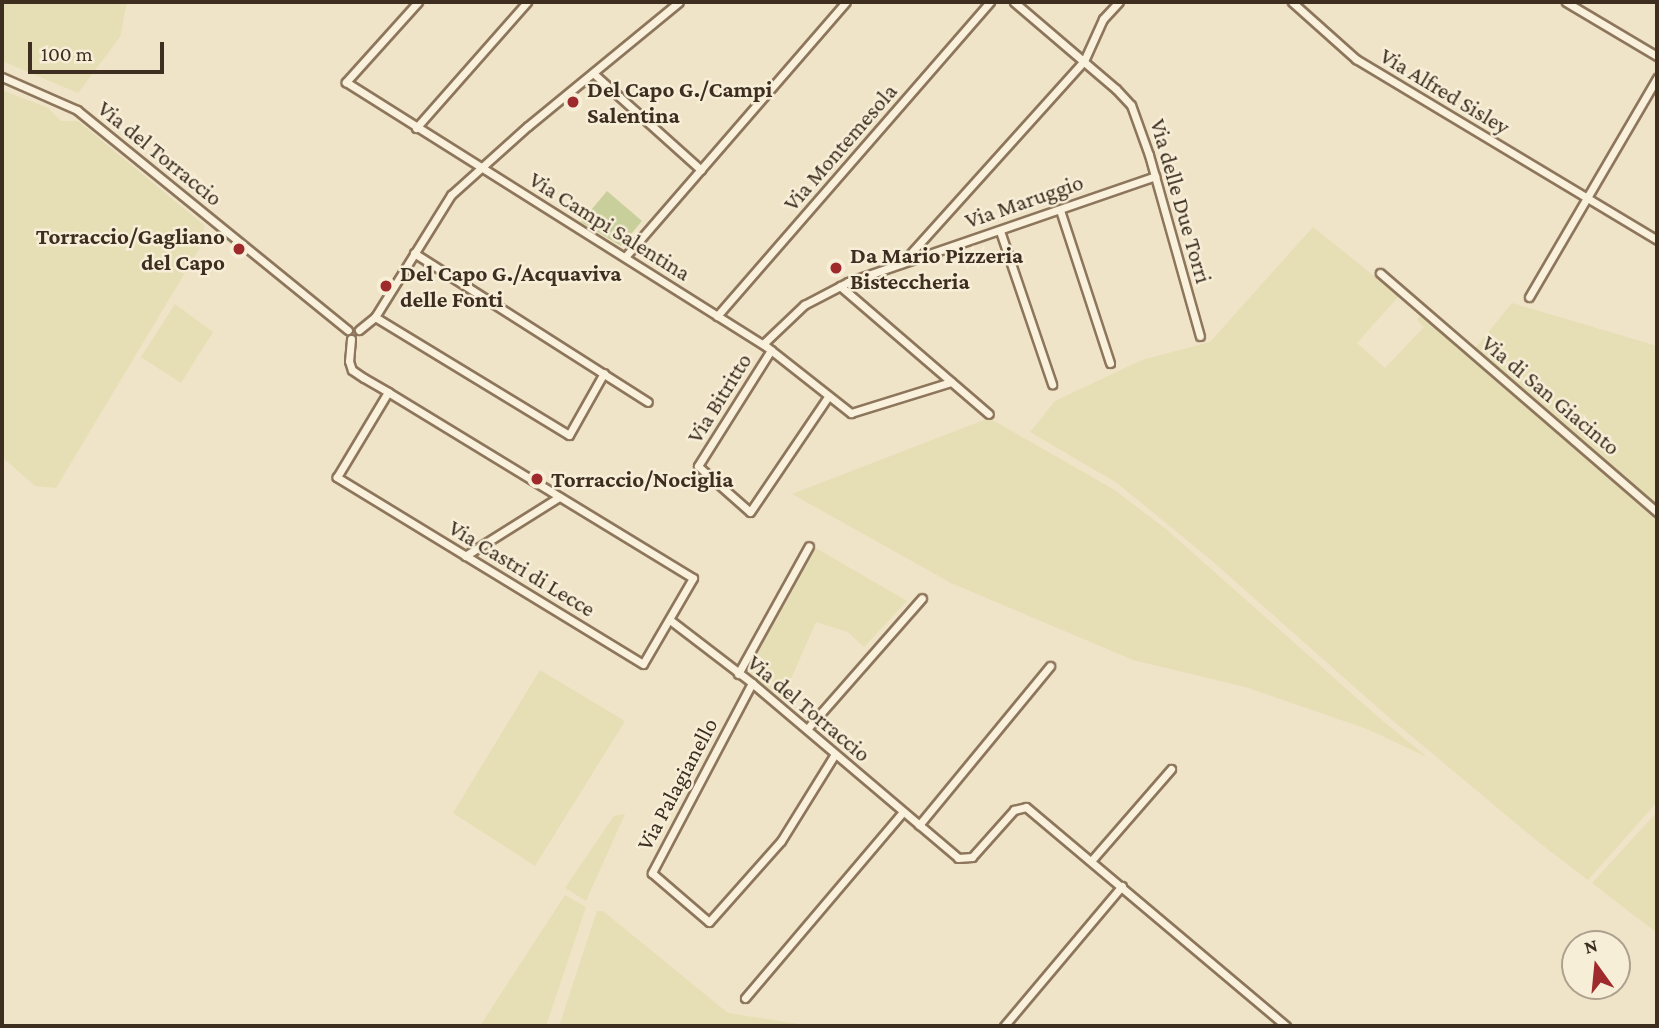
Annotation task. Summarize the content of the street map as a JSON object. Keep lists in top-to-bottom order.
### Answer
{
  "streets": {
    "street": [
      "Via Alfred Sisley",
      "Via Montemesola",
      "Via del Torraccio",
      "Via Maruggio",
      "Via delle Due Torri",
      "Via Campi Salentina",
      "Via di San Giacinto",
      "Via Bitritto",
      "Via Castri di Lecce",
      "Via Palagianello"
    ]
  },
  "crossings": [
    ["Via Montemesola", "Via Campi Salentina"],
    ["Via del Torraccio", "Via Castri di Lecce"],
    ["Via del Torraccio", "Via Palagianello"],
    ["Via Maruggio", "Via delle Due Torri"],
    ["Via Maruggio", "Via Campi Salentina"],
    ["Via Campi Salentina", "Via Bitritto"]
  ],
  "places": [
    "Del Capo G./Campi Salentina",
    "Torraccio/Gagliano del Capo",
    "Da Mario Pizzeria Bisteccheria",
    "Del Capo G./Acquaviva delle Fonti",
    "Torraccio/Nociglia"
  ],
  "scale_bar": "100 m",
  "north": "top"
}
